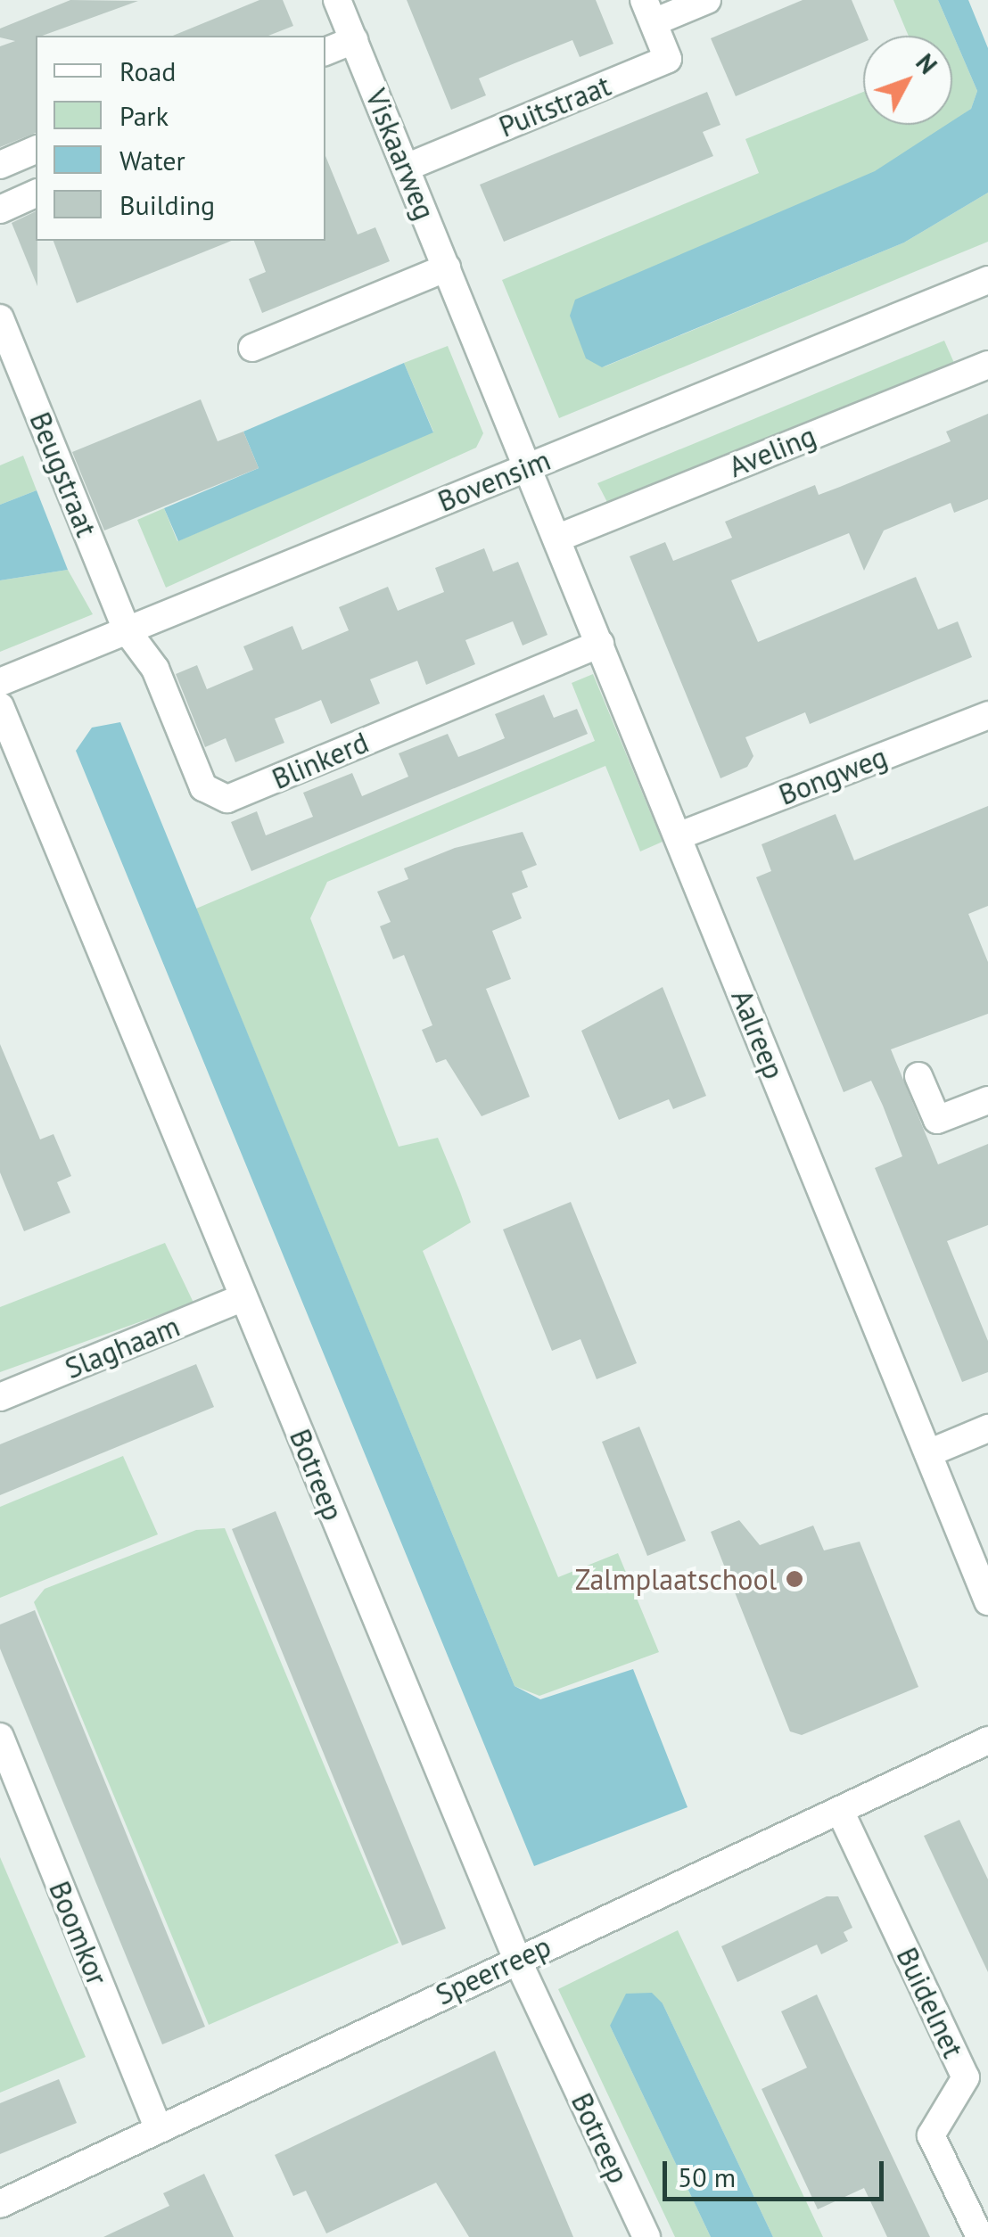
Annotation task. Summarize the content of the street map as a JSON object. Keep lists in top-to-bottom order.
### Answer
{
  "streets": {
    "street": [
      "Puitstraat",
      "Viskaarweg",
      "Aveling",
      "Beugstraat",
      "Bovensim",
      "Blinkerd",
      "Bongweg",
      "Aalreep",
      "Slaghaam",
      "Botreep",
      "Boomkor",
      "Speerreep",
      "Buidelnet"
    ]
  },
  "crossings": [
    ["Puitstraat", "Viskaarweg"],
    ["Viskaarweg", "Bovensim"],
    ["Viskaarweg", "Aalreep"],
    ["Aveling", "Aalreep"],
    ["Beugstraat", "Bovensim"],
    ["Beugstraat", "Blinkerd"],
    ["Bovensim", "Blinkerd"],
    ["Bovensim", "Aalreep"],
    ["Blinkerd", "Aalreep"],
    ["Bongweg", "Aalreep"],
    ["Slaghaam", "Botreep"],
    ["Botreep", "Speerreep"],
    ["Boomkor", "Speerreep"],
    ["Speerreep", "Buidelnet"]
  ],
  "places": ["Zalmplaatschool"],
  "legend": [
    "Road",
    "Park",
    "Water",
    "Building"
  ],
  "scale_bar": "50 m",
  "north": "top right"
}
